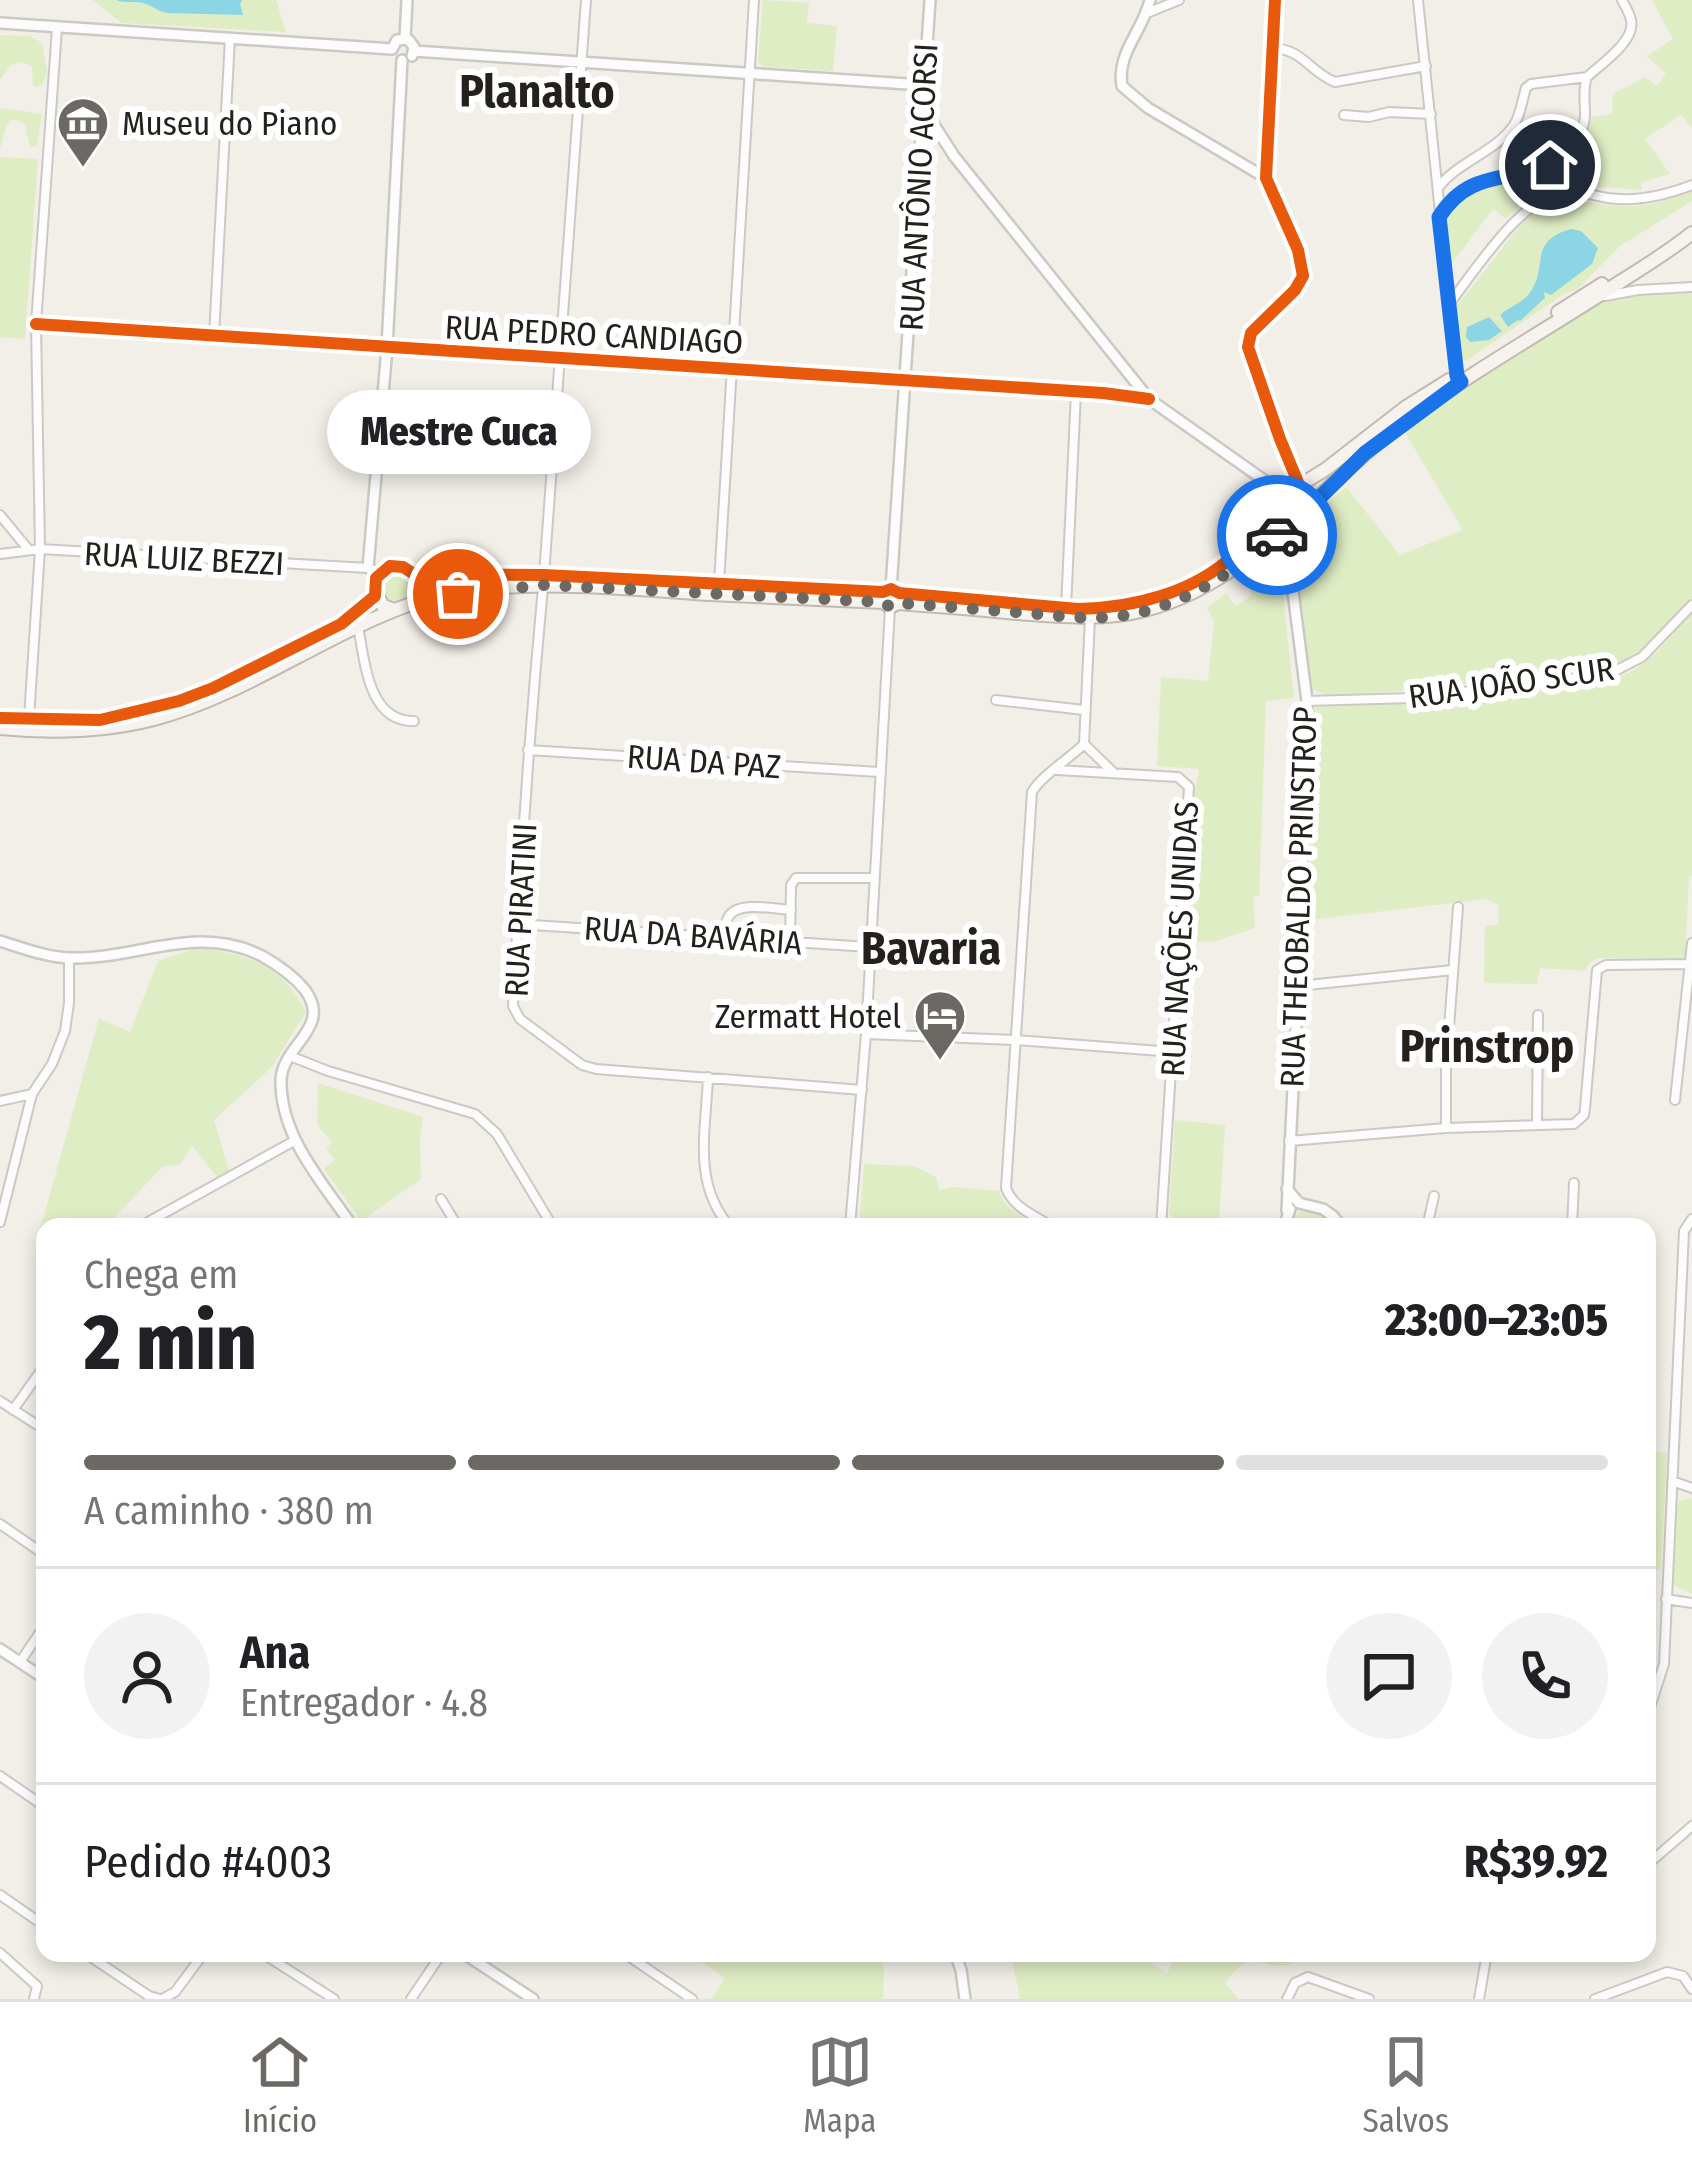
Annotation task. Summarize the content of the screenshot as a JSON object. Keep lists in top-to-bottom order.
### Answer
{
  "streets": {
    "street": [
      "RUA ANTÔNIO ACORSI",
      "RUA PEDRO CANDIAGO",
      "RUA LUIZ BEZZI",
      "RUA JOÃO SCUR",
      "RUA DA PAZ",
      "RUA THEOBALDO PRINSTROP",
      "RUA PIRATINI",
      "RUA DA BAVÁRIA",
      "RUA NAÇÕES UNIDAS"
    ]
  },
  "crossings": [
    ["RUA ANTÔNIO ACORSI", "RUA PEDRO CANDIAGO"],
    ["RUA ANTÔNIO ACORSI", "RUA DA PAZ"],
    ["RUA ANTÔNIO ACORSI", "RUA PIRATINI"],
    ["RUA ANTÔNIO ACORSI", "RUA DA BAVÁRIA"],
    ["RUA PEDRO CANDIAGO", "RUA PIRATINI"],
    ["RUA JOÃO SCUR", "RUA THEOBALDO PRINSTROP"],
    ["RUA DA PAZ", "RUA PIRATINI"],
    ["RUA PIRATINI", "RUA DA BAVÁRIA"]
  ],
  "districts": ["Planalto", "Bavaria", "Prinstrop"],
  "places": {
    "museum": ["Museu do Piano"],
    "other": ["Mestre Cuca"],
    "hotel": ["Zermatt Hotel"]
  },
  "page": {
    "bubble": "Mestre Cuca",
    "heading": ["2 min", "Chega em", "23:00–23:05"],
    "panel": [
      "Ana",
      "Entregador · 4.8",
      "Pedido #4003",
      "R$39.92"
    ],
    "bar": "A caminho · 380 m",
    "tabs": ["Início", "Mapa", "Salvos"]
  }
}
